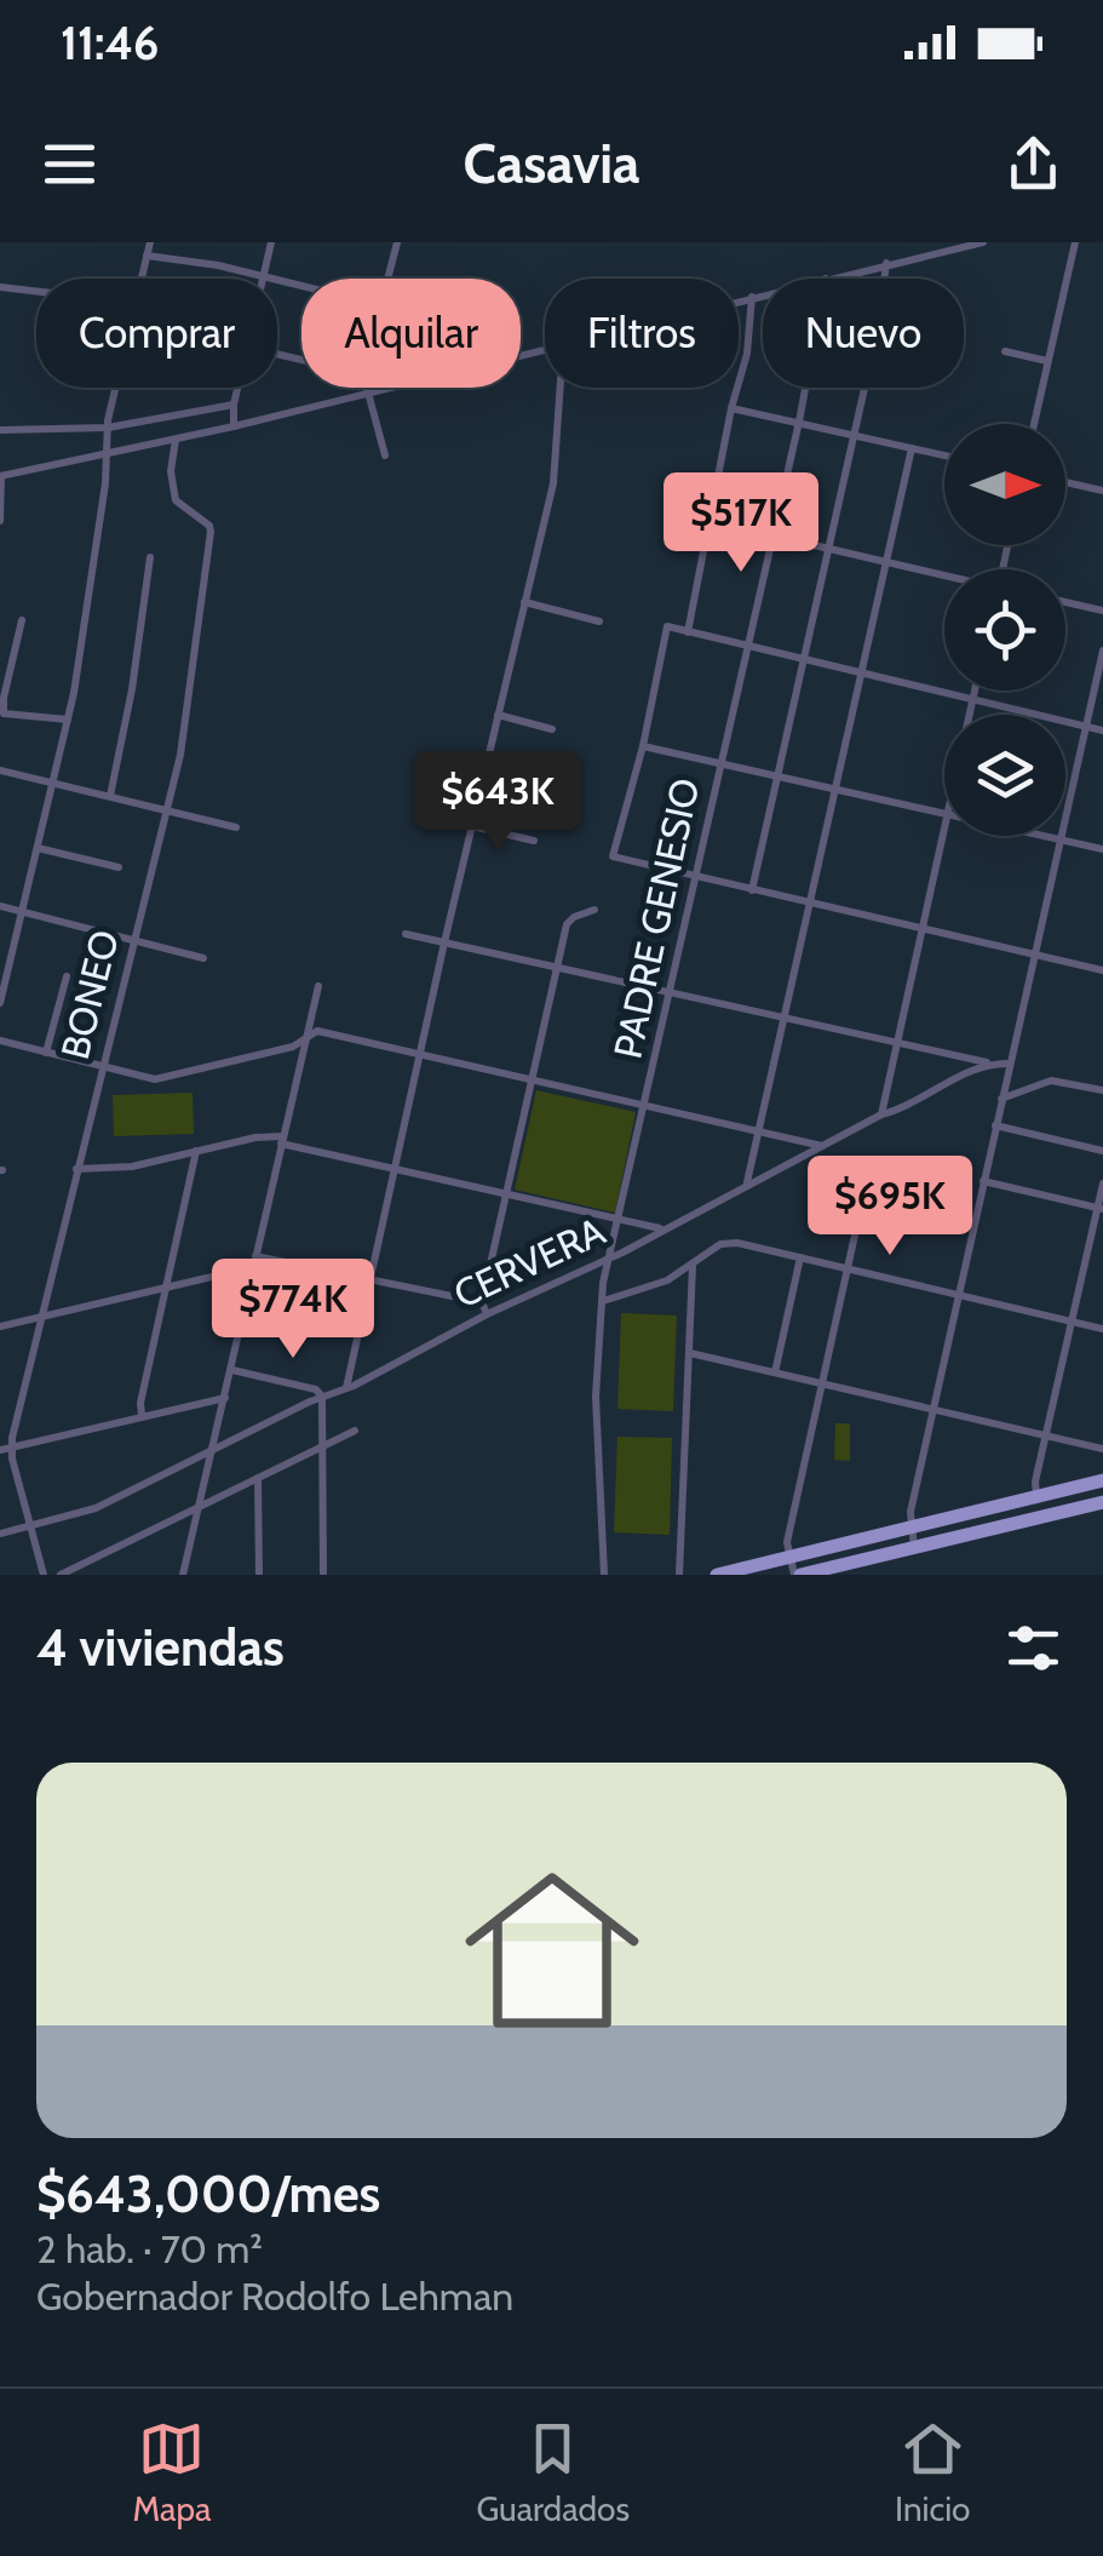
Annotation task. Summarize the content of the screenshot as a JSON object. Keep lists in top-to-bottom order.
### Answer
{
  "streets": {
    "street": ["PADRE GENESIO", "BONEO", "CERVERA"]
  },
  "crossings": [
    ["PADRE GENESIO", "CERVERA"],
    ["BONEO", "CERVERA"]
  ],
  "north": "right",
  "page": {
    "status": "11:46",
    "header": "Casavia",
    "chip": [
      "Comprar",
      "Alquilar",
      "Filtros",
      "Nuevo"
    ],
    "price": [
      "$517K",
      "$643K",
      "$695K",
      "$774K"
    ],
    "heading": "4 viviendas",
    "list": [
      {
        "name": "$643,000/mes",
        "note": "2 hab. · 70 m² · Gobernador Rodolfo Lehman"
      }
    ],
    "tabs": ["Mapa", "Guardados", "Inicio"]
  }
}
